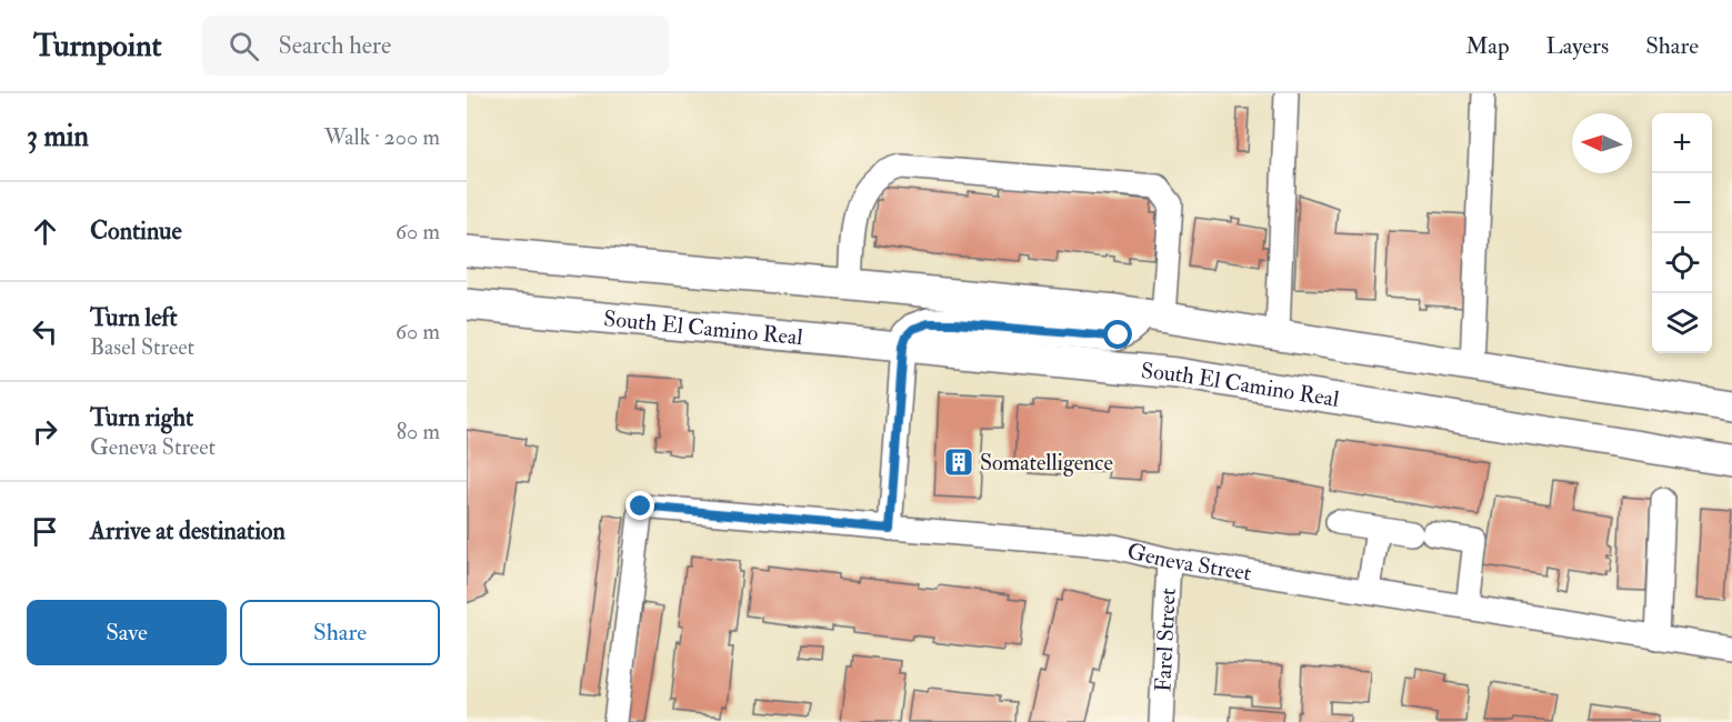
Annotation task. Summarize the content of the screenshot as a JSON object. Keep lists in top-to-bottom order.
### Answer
{
  "streets": {
    "main road": ["South El Camino Real"],
    "street": ["Geneva Street", "Farel Street"]
  },
  "crossings": [
    ["Geneva Street", "Farel Street"]
  ],
  "places": {
    "building": ["Somatelligence"]
  },
  "north": "left",
  "page": {
    "header": "Turnpoint",
    "search": "Search here",
    "nav": ["Map", "Layers", "Share"],
    "heading": ["3 min", "Walk · 200 m"],
    "map_buttons": ["+", "−"],
    "list": [
      ["Continue", "60 m"],
      ["Turn left", "Basel Street", "60 m"],
      ["Turn right", "Geneva Street", "80 m"],
      "Arrive at destination"
    ],
    "buttons": ["Save", "Share"]
  }
}
